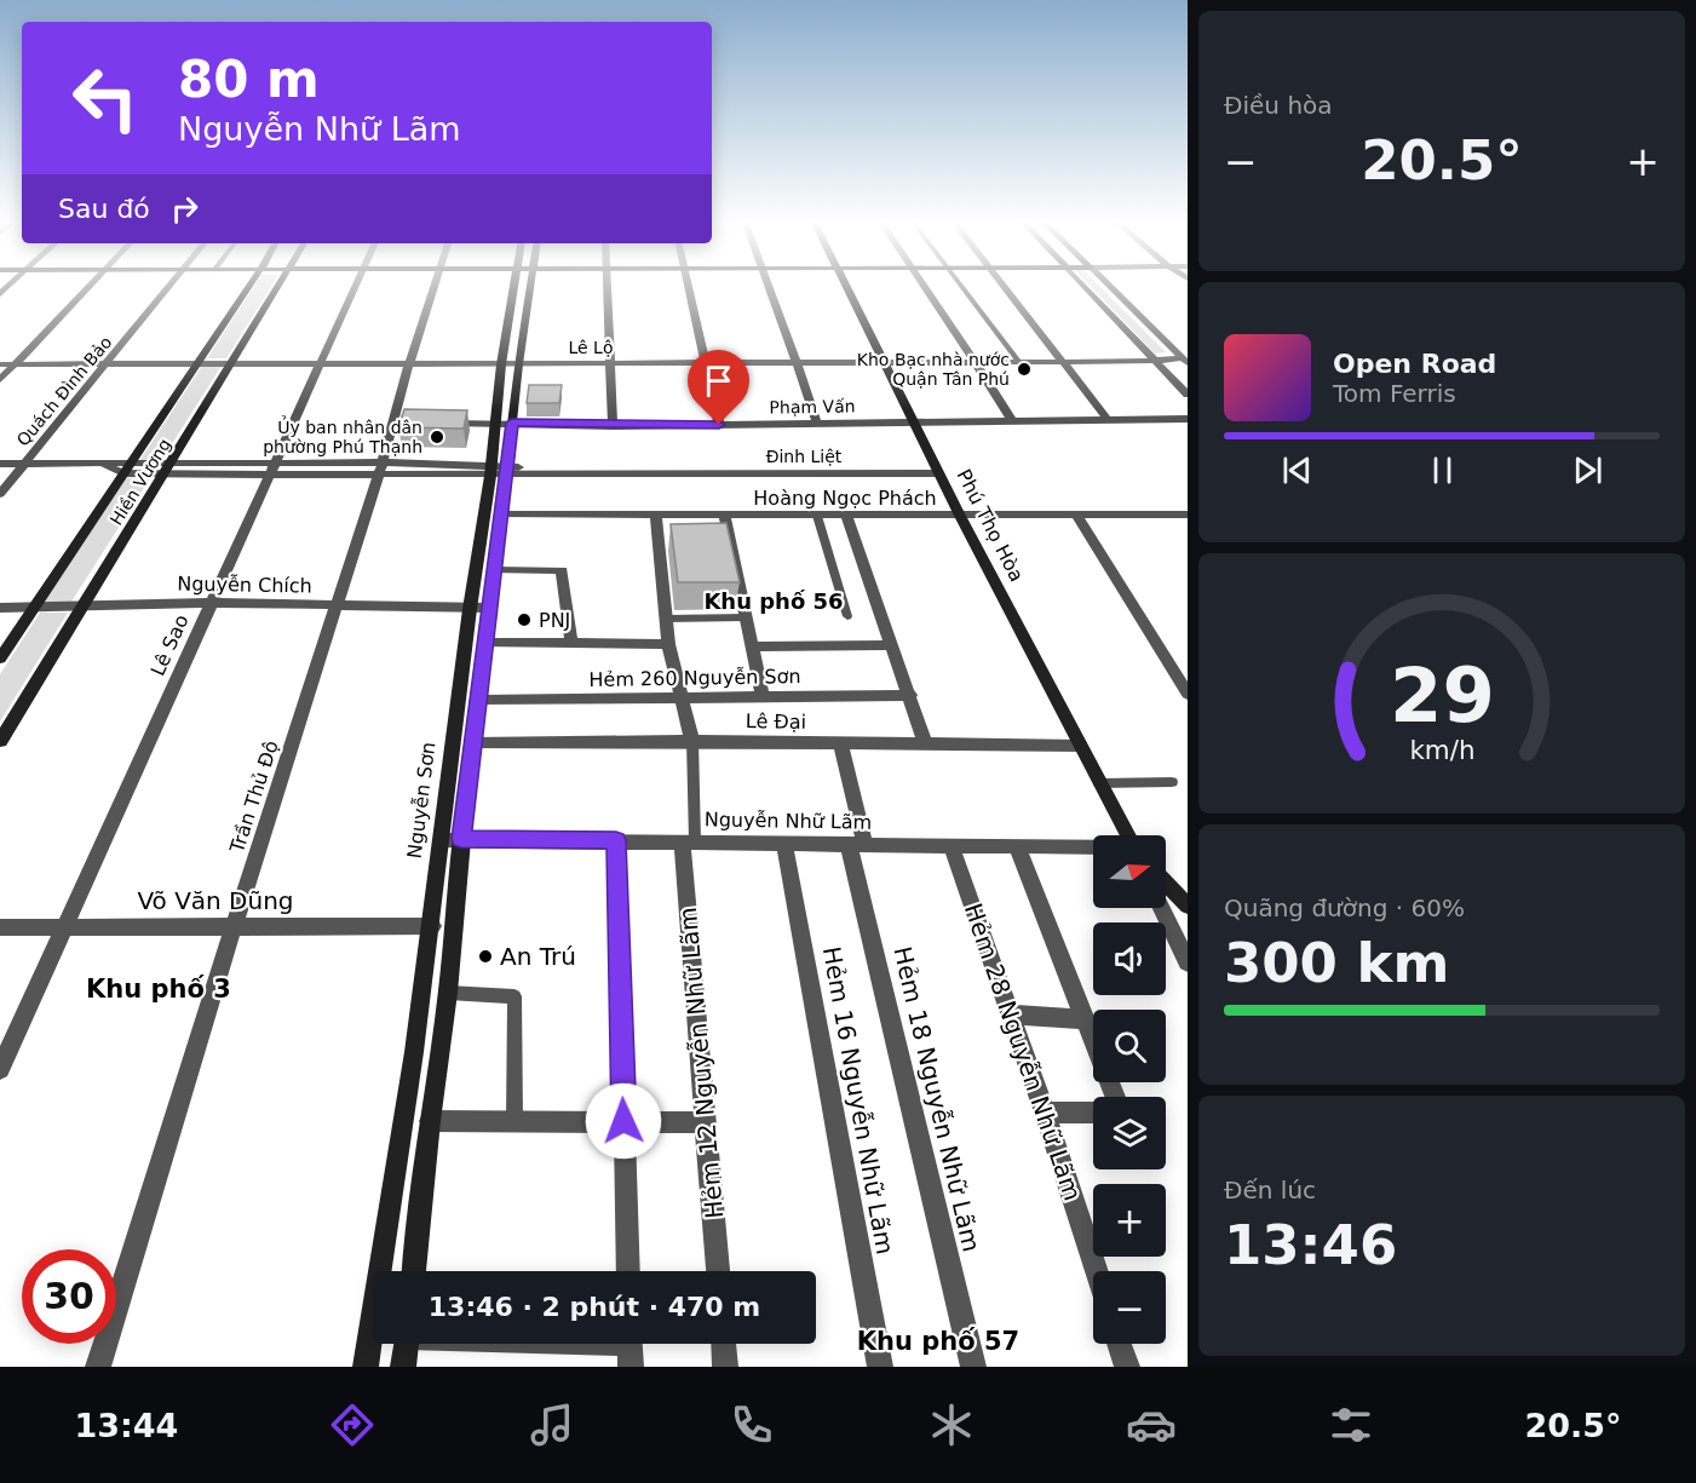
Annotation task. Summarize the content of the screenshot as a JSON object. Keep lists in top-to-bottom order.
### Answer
{
  "streets": {
    "street": [
      "Lê Lộ",
      "Quách Đình Bảo",
      "Phạm Vấn",
      "Đinh Liệt",
      "Hiền Vương",
      "Hoàng Ngọc Phách",
      "Phú Thọ Hòa",
      "Nguyễn Chích",
      "Lê Sao",
      "Hẻm 260 Nguyễn Sơn",
      "Lê Đại",
      "Trần Thủ Độ",
      "Nguyễn Sơn",
      "Nguyễn Nhữ Lãm",
      "Võ Văn Dũng",
      "Hẻm 28 Nguyễn Nhữ Lãm",
      "Hẻm 12 Nguyễn Nhữ Lãm",
      "Hẻm 18 Nguyễn Nhữ Lãm",
      "Hẻm 16 Nguyễn Nhữ Lãm"
    ]
  },
  "crossings": [
    ["Lê Lộ", "Quách Đình Bảo"],
    ["Lê Lộ", "Hiền Vương"],
    ["Lê Lộ", "Phú Thọ Hòa"],
    ["Lê Lộ", "Lê Sao"],
    ["Lê Lộ", "Trần Thủ Độ"],
    ["Lê Lộ", "Nguyễn Sơn"],
    ["Quách Đình Bảo", "Đinh Liệt"],
    ["Phạm Vấn", "Phú Thọ Hòa"],
    ["Phạm Vấn", "Nguyễn Sơn"],
    ["Đinh Liệt", "Hiền Vương"],
    ["Đinh Liệt", "Phú Thọ Hòa"],
    ["Đinh Liệt", "Lê Sao"],
    ["Đinh Liệt", "Trần Thủ Độ"],
    ["Đinh Liệt", "Nguyễn Sơn"],
    ["Hiền Vương", "Nguyễn Chích"],
    ["Hoàng Ngọc Phách", "Phú Thọ Hòa"],
    ["Hoàng Ngọc Phách", "Nguyễn Sơn"],
    ["Phú Thọ Hòa", "Lê Đại"],
    ["Nguyễn Chích", "Lê Sao"],
    ["Nguyễn Chích", "Trần Thủ Độ"],
    ["Nguyễn Chích", "Nguyễn Sơn"],
    ["Lê Sao", "Võ Văn Dũng"],
    ["Hẻm 260 Nguyễn Sơn", "Nguyễn Sơn"],
    ["Lê Đại", "Nguyễn Sơn"],
    ["Lê Đại", "Hẻm 18 Nguyễn Nhữ Lãm"],
    ["Trần Thủ Độ", "Võ Văn Dũng"],
    ["Nguyễn Sơn", "Nguyễn Nhữ Lãm"],
    ["Nguyễn Sơn", "Võ Văn Dũng"],
    ["Nguyễn Nhữ Lãm", "Hẻm 28 Nguyễn Nhữ Lãm"],
    ["Nguyễn Nhữ Lãm", "Hẻm 12 Nguyễn Nhữ Lãm"],
    ["Nguyễn Nhữ Lãm", "Hẻm 18 Nguyễn Nhữ Lãm"],
    ["Nguyễn Nhữ Lãm", "Hẻm 16 Nguyễn Nhữ Lãm"]
  ],
  "districts": ["Khu phố 56", "Khu phố 3", "Khu phố 57"],
  "places": [
    "Kho Bạc nhà nước Quận Tân Phú",
    "Ủy ban nhân dân phường Phú Thạnh",
    "PNJ",
    "An Trú"
  ],
  "north": "right",
  "page": {
    "tile": [
      "Điều hòa",
      ["Quãng đường · 60%", "300 km"],
      ["Đến lúc", "13:46"]
    ],
    "turn": ["80 m", "Nguyễn Nhữ Lãm"],
    "heat": ["−", "20.5°", "+"],
    "then": "Sau đó",
    "song": ["Open Road", "Tom Ferris"],
    "map_buttons": ["+", "−"],
    "limit": "30",
    "trip": "13:46 · 2 phút · 470 m",
    "tabs": ["13:44", "20.5°"],
    "gauge": ["29", "km/h"]
  }
}
